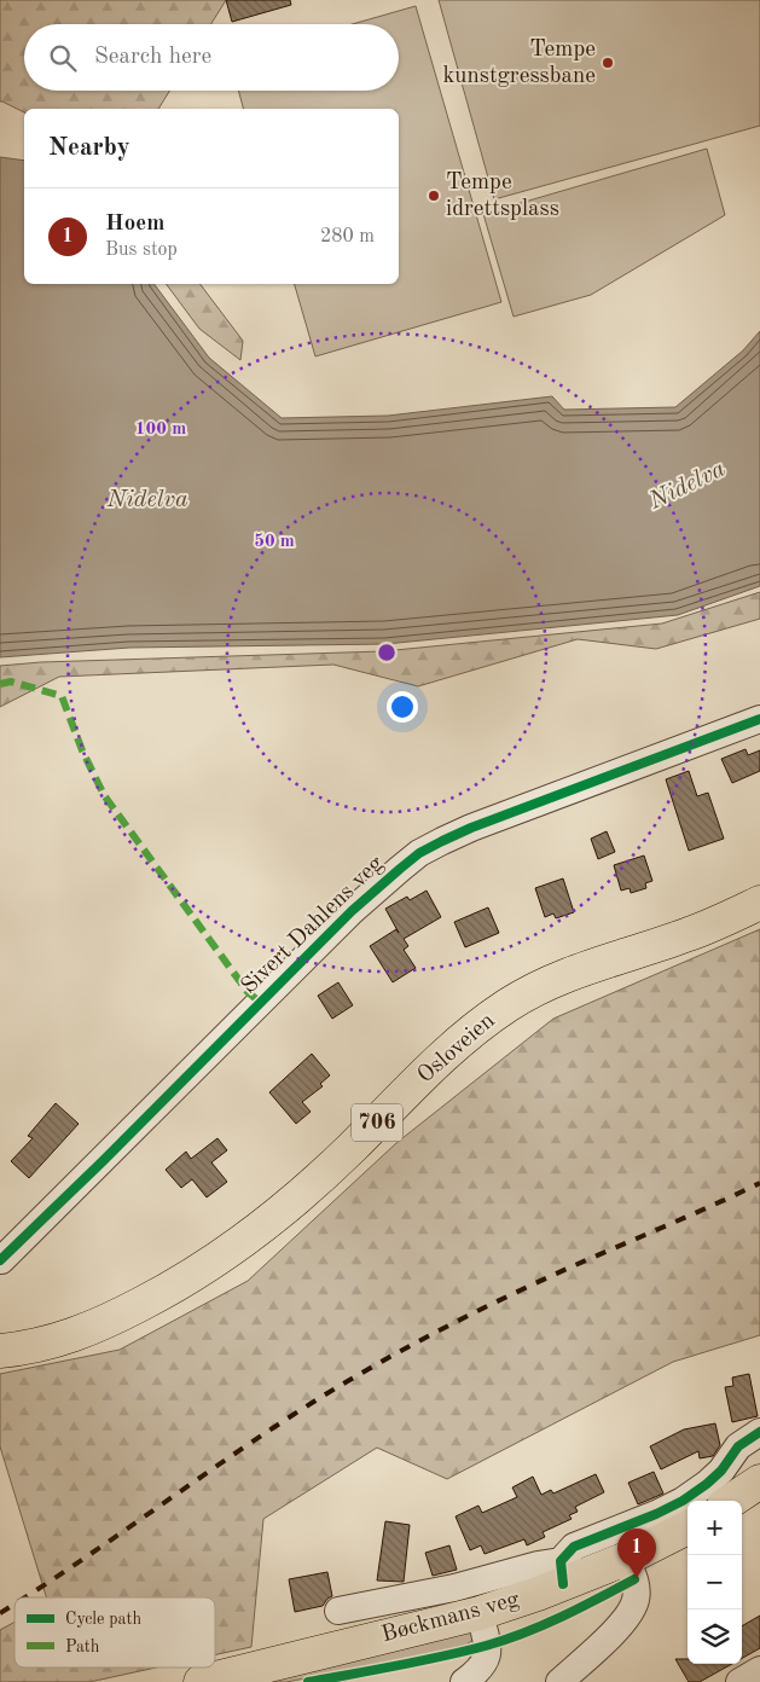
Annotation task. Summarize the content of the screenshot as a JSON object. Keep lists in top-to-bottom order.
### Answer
{
  "streets": {
    "main road": ["Osloveien", "706", "Bøckmans veg"],
    "street": ["Sivert Dahlens veg"]
  },
  "water": ["Nidelva"],
  "places": ["Tempe kunstgressbane", "Tempe idrettsplass"],
  "legend": ["Cycle path", "Path"],
  "page": {
    "search": "Search here",
    "heading": "Nearby",
    "list": [
      {
        "mark": "1",
        "name": "Hoem",
        "note": "Bus stop",
        "value": "280 m"
      }
    ],
    "map_buttons": ["+", "−"],
    "pins": "1"
  },
  "rings": ["100 m", "50 m"]
}
